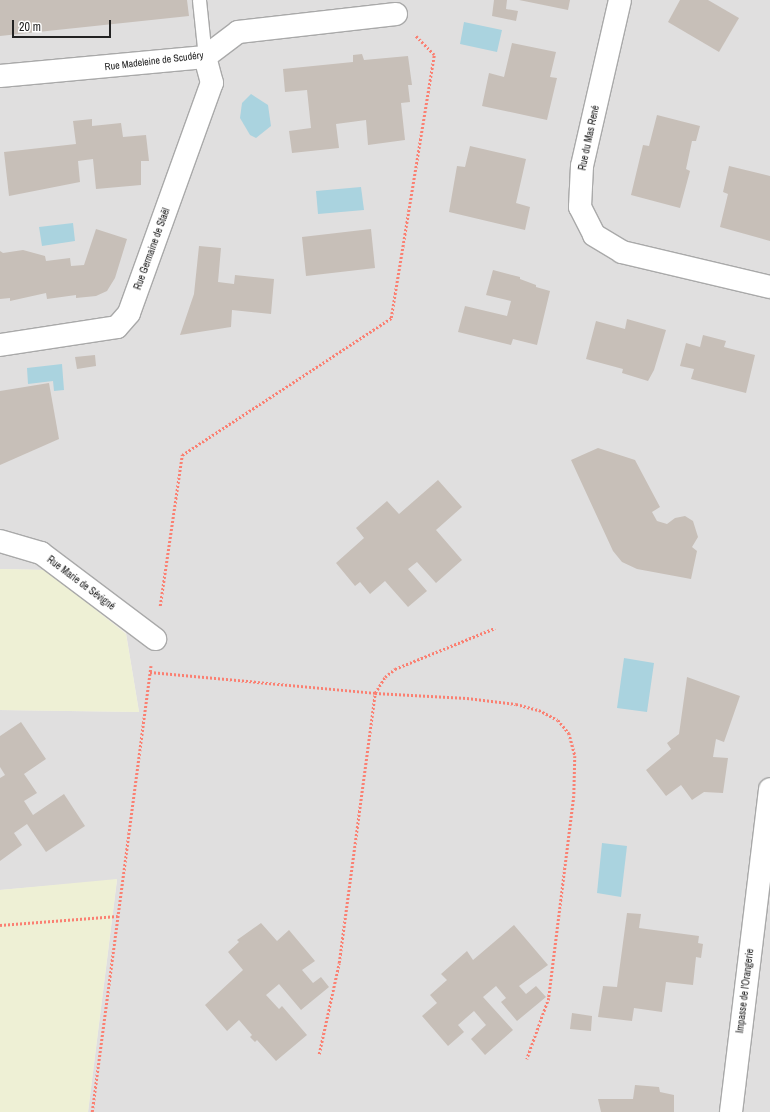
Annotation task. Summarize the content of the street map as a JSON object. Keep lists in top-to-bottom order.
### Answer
{
  "streets": {
    "street": [
      "Rue Madeleine de Scudéry",
      "Rue du Mas René",
      "Rue Germaine de Staël",
      "Rue Marie de Sévigné",
      "Impasse de l'Orangerie"
    ]
  },
  "crossings": [
    ["Rue Madeleine de Scudéry", "Rue Germaine de Staël"]
  ],
  "scale_bar": "20 m"
}
